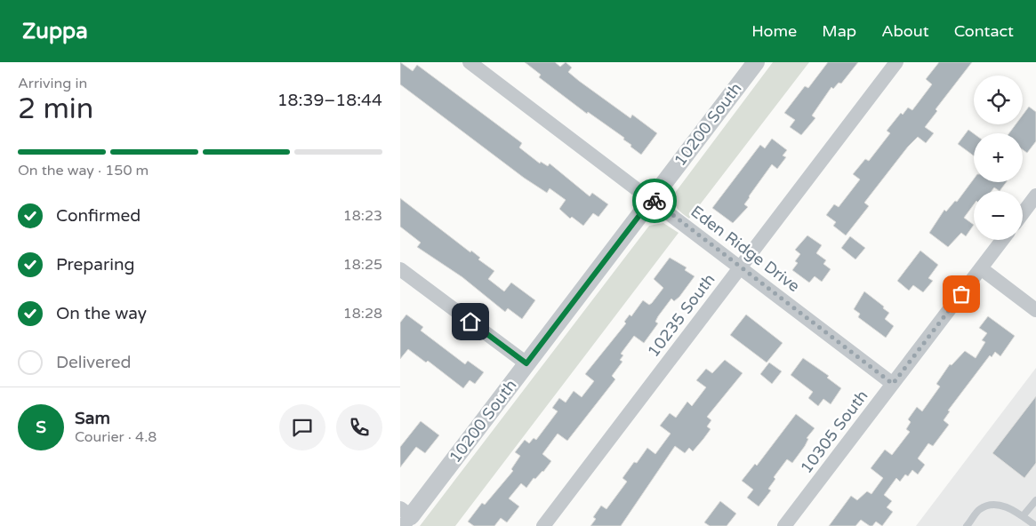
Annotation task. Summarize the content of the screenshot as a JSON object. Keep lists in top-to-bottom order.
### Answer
{
  "streets": {
    "street": [
      "10200 South",
      "Eden Ridge Drive",
      "10235 South",
      "10305 South"
    ]
  },
  "crossings": [
    ["10200 South", "Eden Ridge Drive"],
    ["Eden Ridge Drive", "10235 South"],
    ["Eden Ridge Drive", "10305 South"]
  ],
  "page": {
    "header": "Zuppa",
    "nav": [
      "Home",
      "Map",
      "About",
      "Contact"
    ],
    "heading": ["2 min", "Arriving in", "18:39–18:44"],
    "panel": ["Sam", "Courier · 4.8"],
    "map_buttons": ["+", "−"],
    "bar": "On the way · 150 m",
    "list": [
      ["Confirmed", "18:23"],
      ["Preparing", "18:25"],
      ["On the way", "18:28"],
      "Delivered"
    ],
    "round": "S"
  }
}
